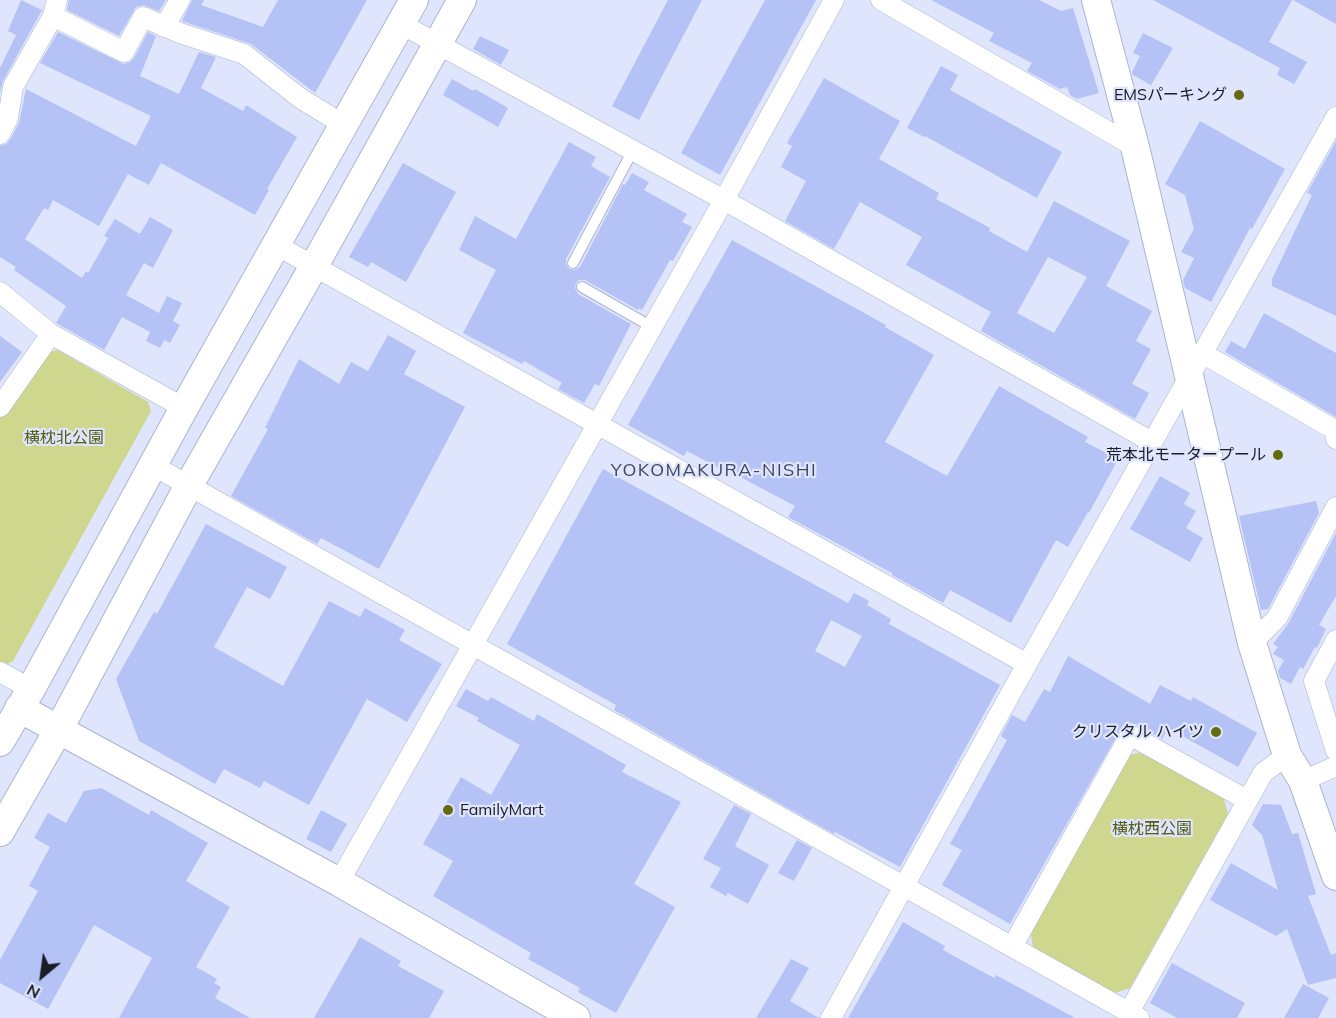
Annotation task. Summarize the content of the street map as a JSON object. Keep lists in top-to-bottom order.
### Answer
{
  "districts": ["YOKOMAKURA-NISHI"],
  "parks": ["横枕北公園", "横枕西公園"],
  "places": [
    "EMSパーキング",
    "荒本北モータープール",
    "クリスタル ハイツ",
    "FamilyMart"
  ],
  "north": "bottom left"
}
